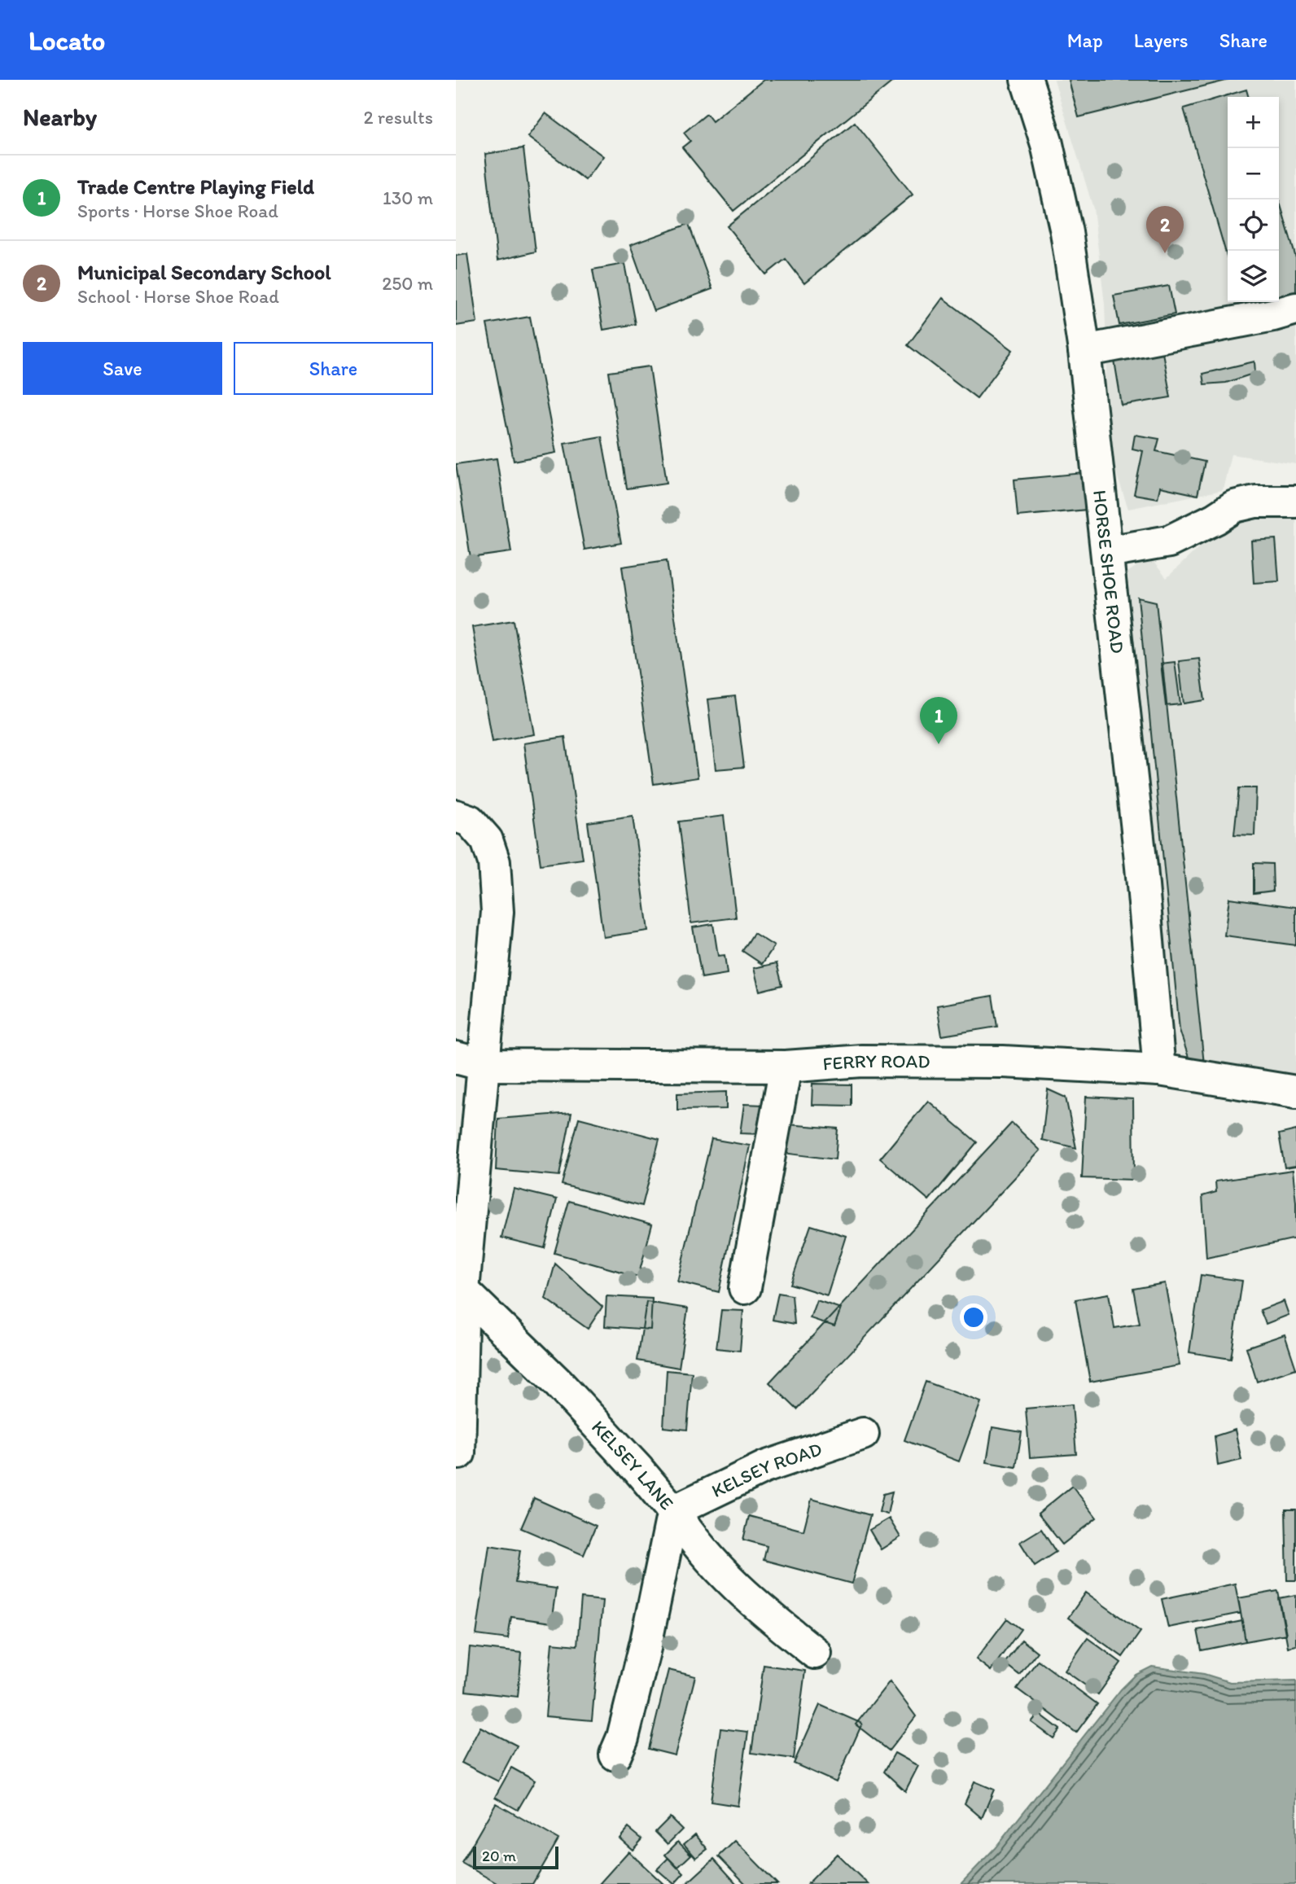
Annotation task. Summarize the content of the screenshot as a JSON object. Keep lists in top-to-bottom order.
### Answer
{
  "streets": {
    "street": [
      "HORSE SHOE ROAD",
      "FERRY ROAD",
      "KELSEY LANE",
      "KELSEY ROAD"
    ]
  },
  "crossings": [
    ["HORSE SHOE ROAD", "FERRY ROAD"],
    ["KELSEY LANE", "KELSEY ROAD"]
  ],
  "scale_bar": "20 m",
  "page": {
    "header": "Locato",
    "nav": ["Map", "Layers", "Share"],
    "heading": ["Nearby", "2 results"],
    "map_buttons": ["+", "−"],
    "list": [
      {
        "mark": "1",
        "name": "Trade Centre Playing Field",
        "note": "Sports · Horse Shoe Road",
        "value": "130 m"
      },
      {
        "mark": "2",
        "name": "Municipal Secondary School",
        "note": "School · Horse Shoe Road",
        "value": "250 m"
      }
    ],
    "pins": ["2", "1"],
    "buttons": ["Save", "Share"],
    "scale": "20 m"
  }
}
